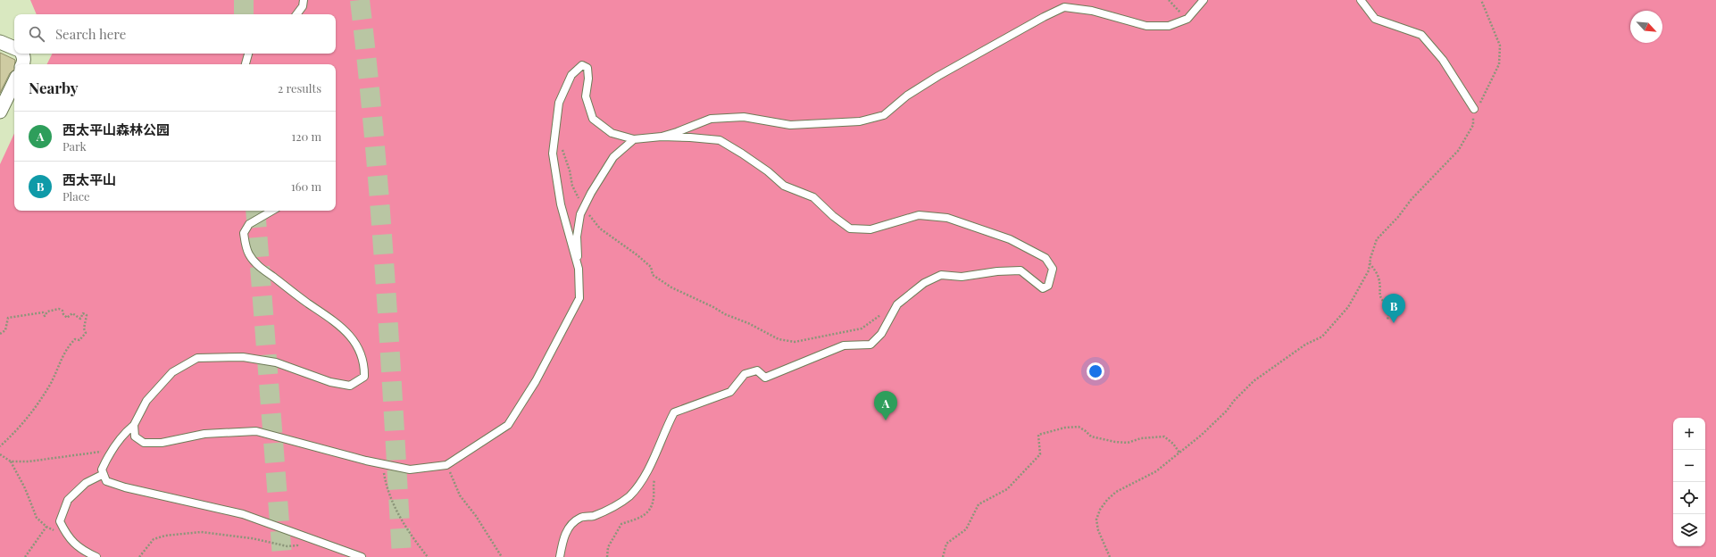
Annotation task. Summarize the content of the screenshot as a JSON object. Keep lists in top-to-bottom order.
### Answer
{
  "north": "bottom right",
  "page": {
    "search": "Search here",
    "heading": ["Nearby", "2 results"],
    "list": [
      {
        "mark": "A",
        "name": "西太平山森林公园",
        "note": "Park",
        "value": "120 m"
      },
      {
        "mark": "B",
        "name": "西太平山",
        "note": "Place",
        "value": "160 m"
      }
    ],
    "pins": ["B", "A"],
    "map_buttons": ["+", "−"]
  }
}
